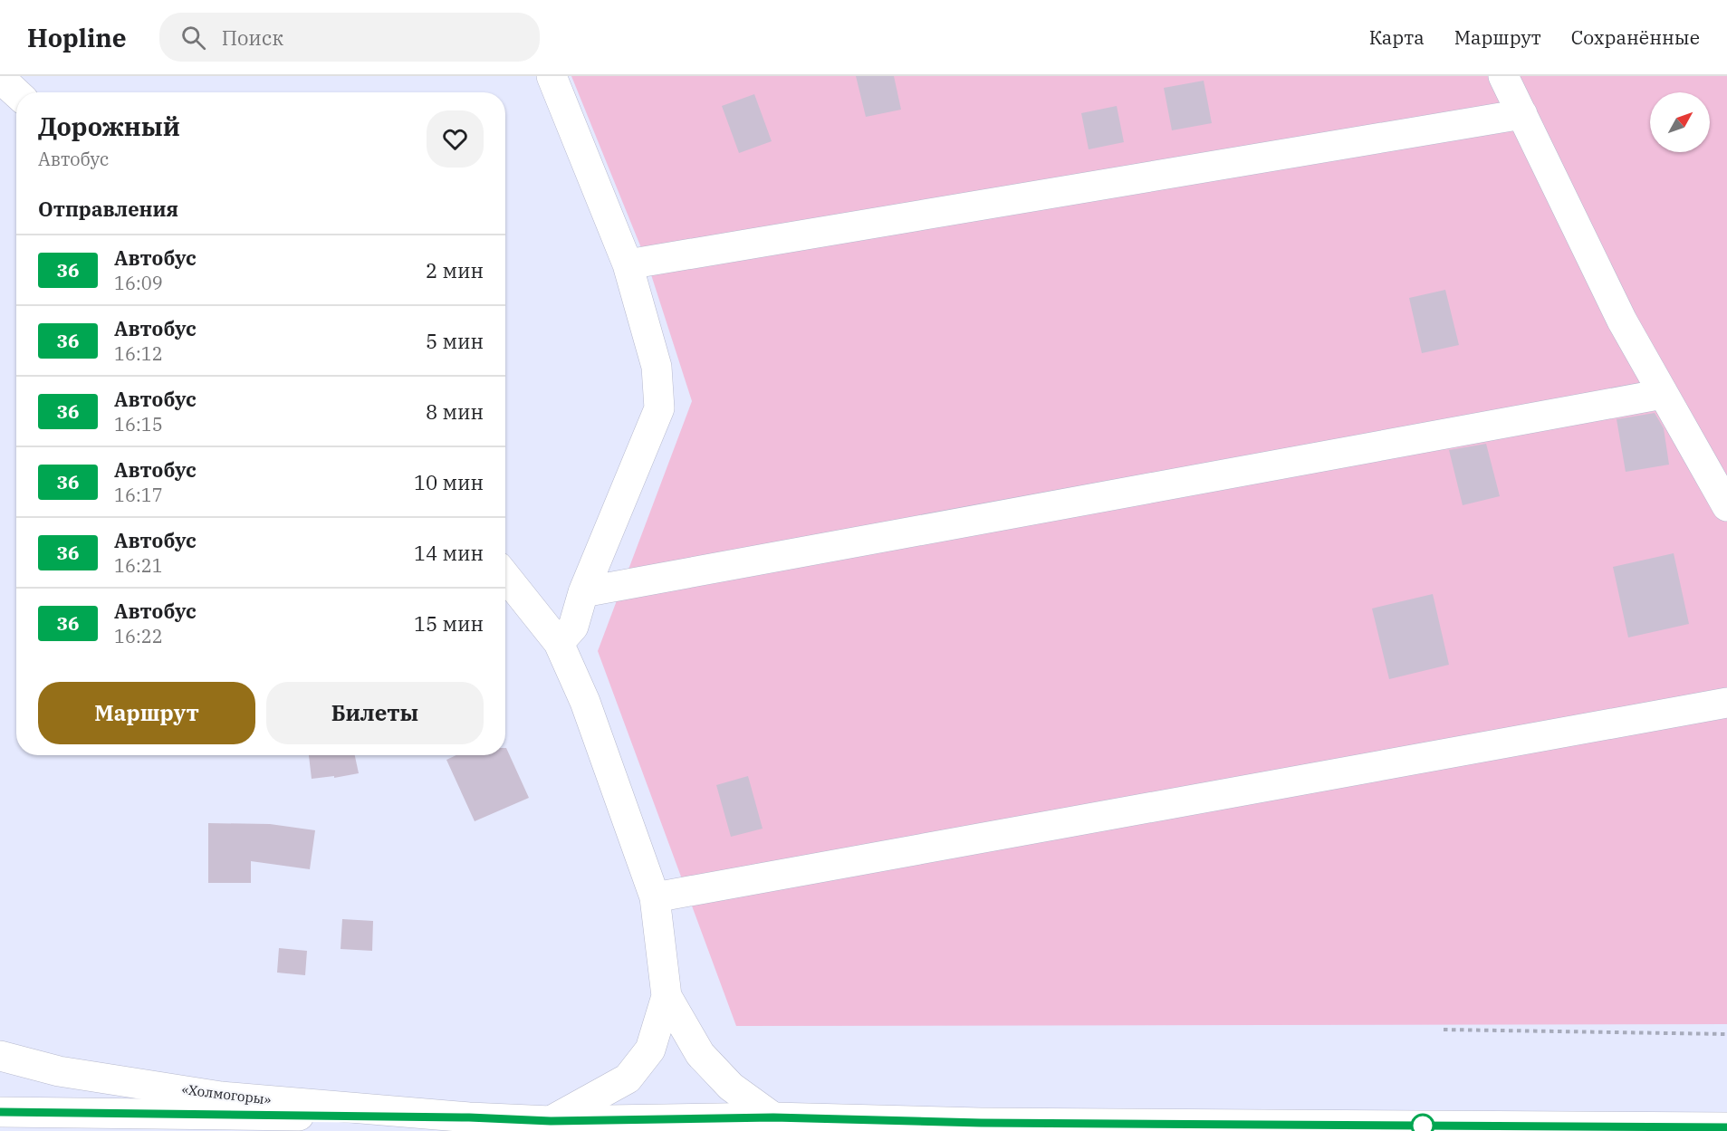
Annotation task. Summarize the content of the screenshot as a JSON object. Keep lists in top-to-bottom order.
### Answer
{
  "streets": {
    "main road": ["«Холмогоры»"]
  },
  "lines": ["bus line 36"],
  "north": "top right",
  "page": {
    "header": "Hopline",
    "search": "Поиск",
    "nav": ["Карта", "Маршрут", "Сохранённые"],
    "heading": [
      ["Дорожный", "Автобус"],
      "Отправления"
    ],
    "list": [
      {
        "mark": "36",
        "name": "Автобус",
        "note": "16:09",
        "value": "2 мин"
      },
      {
        "mark": "36",
        "name": "Автобус",
        "note": "16:12",
        "value": "5 мин"
      },
      {
        "mark": "36",
        "name": "Автобус",
        "note": "16:15",
        "value": "8 мин"
      },
      {
        "mark": "36",
        "name": "Автобус",
        "note": "16:17",
        "value": "10 мин"
      },
      {
        "mark": "36",
        "name": "Автобус",
        "note": "16:21",
        "value": "14 мин"
      },
      {
        "mark": "36",
        "name": "Автобус",
        "note": "16:22",
        "value": "15 мин"
      }
    ],
    "buttons": ["Маршрут", "Билеты"]
  }
}
